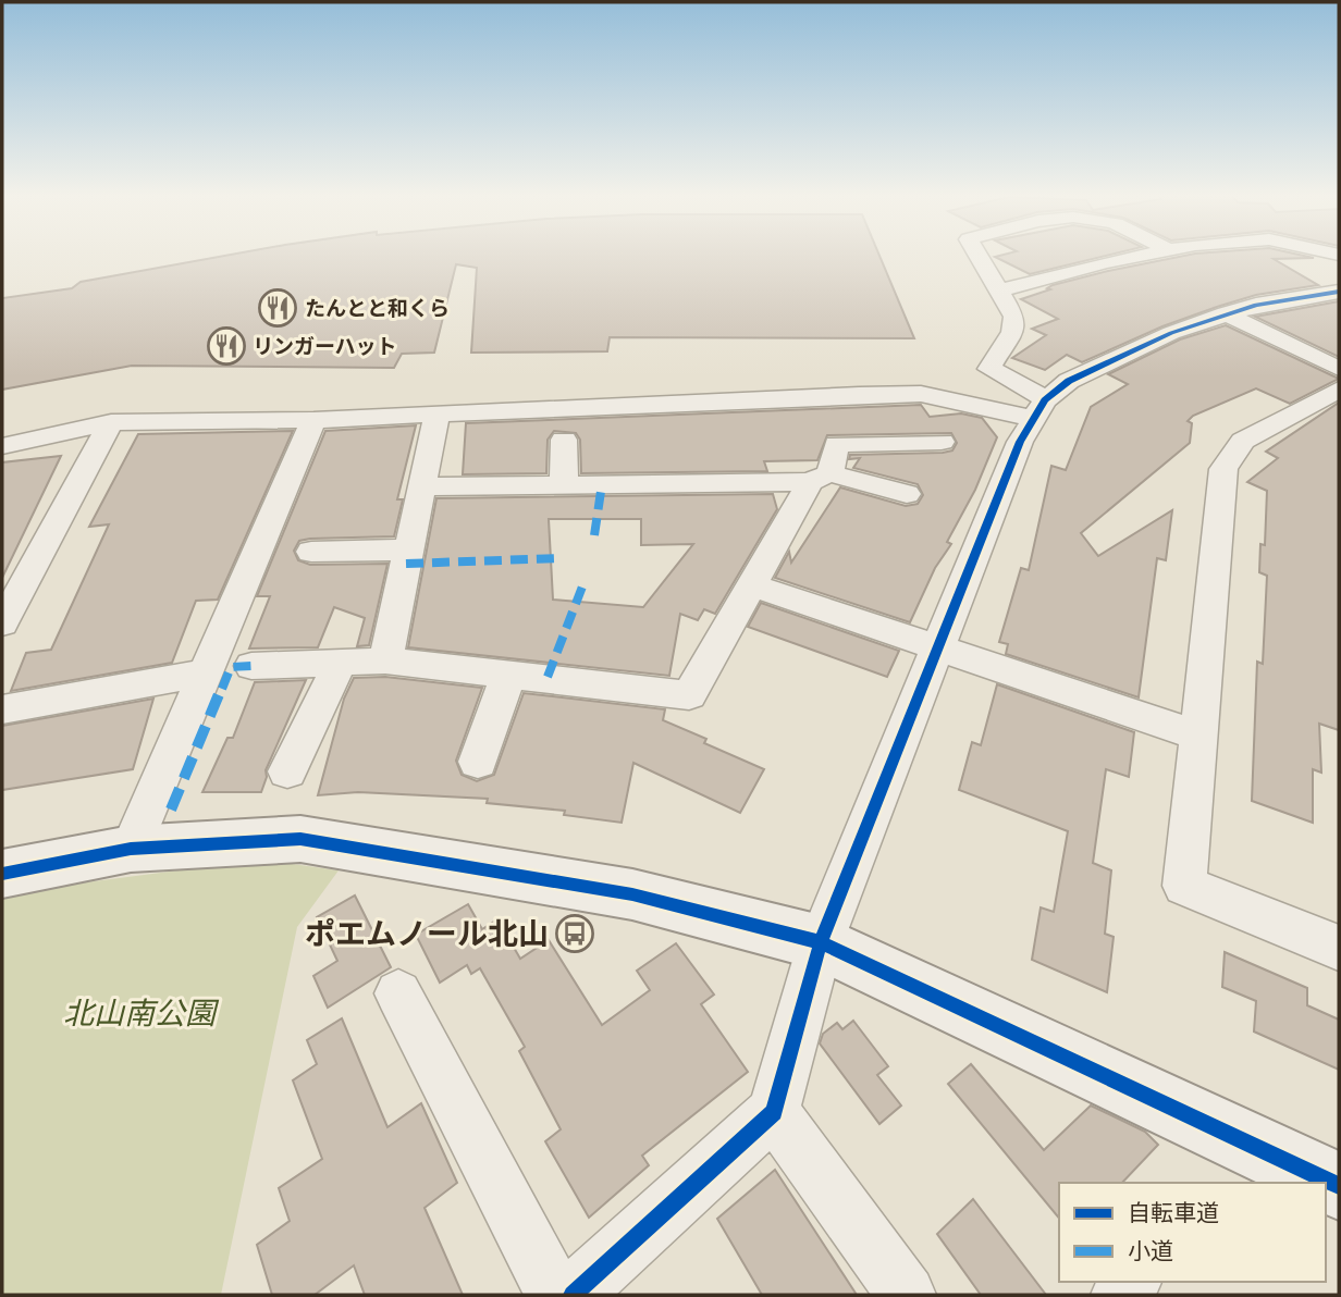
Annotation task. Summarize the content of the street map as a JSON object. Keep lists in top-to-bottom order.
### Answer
{
  "parks": ["北山南公園"],
  "places": {
    "restaurant": ["たんとと和くら", "リンガーハット"],
    "bus stop": ["ポエムノール北山"]
  },
  "legend": ["自転車道", "小道"]
}
